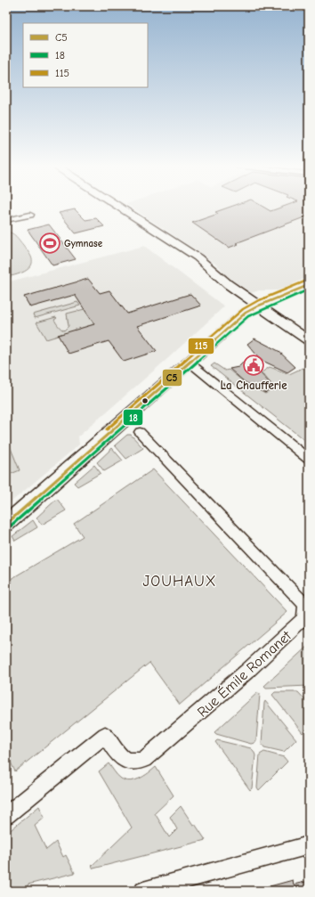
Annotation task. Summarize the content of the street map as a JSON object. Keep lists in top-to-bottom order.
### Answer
{
  "streets": {
    "street": ["Rue Émile Romanet"]
  },
  "districts": ["JOUHAUX"],
  "places": {
    "sports": ["Gymnase"],
    "public building": ["La Chaufferie"]
  },
  "lines": ["transit line 115", "transit line C5", "transit line 18"],
  "legend": ["C5", "18", "115"]
}
